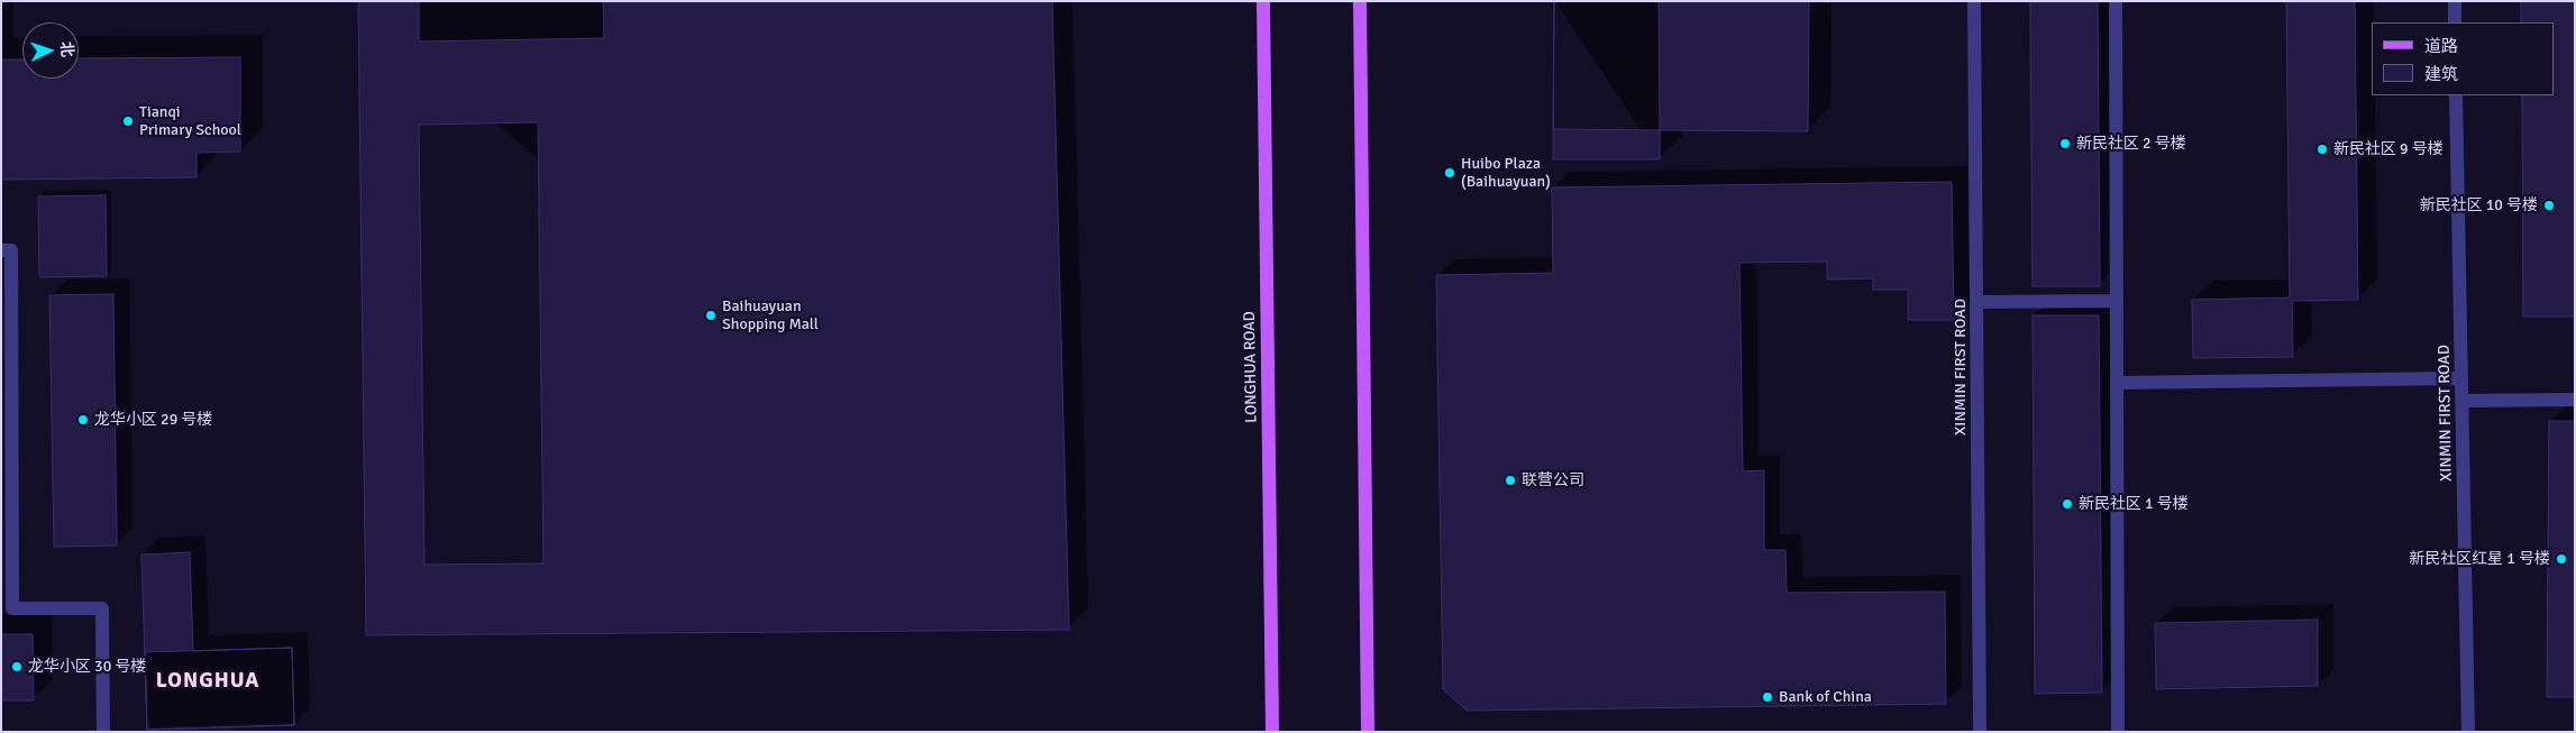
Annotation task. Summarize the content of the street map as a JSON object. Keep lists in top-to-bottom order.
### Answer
{
  "streets": {
    "main road": ["LONGHUA ROAD"],
    "street": ["XINMIN FIRST ROAD"]
  },
  "districts": ["LONGHUA"],
  "places": [
    "Tianqi Primary School",
    "新民社区 2 号楼",
    "新民社区 9 号楼",
    "Huibo Plaza (Baihuayuan)",
    "新民社区 10 号楼",
    "Baihuayuan Shopping Mall",
    "龙华小区 29 号楼",
    "联营公司",
    "新民社区 1 号楼",
    "新民社区红星 1 号楼",
    "龙华小区 30 号楼",
    "Bank of China"
  ],
  "legend": ["道路", "建筑"],
  "north": "right"
}
